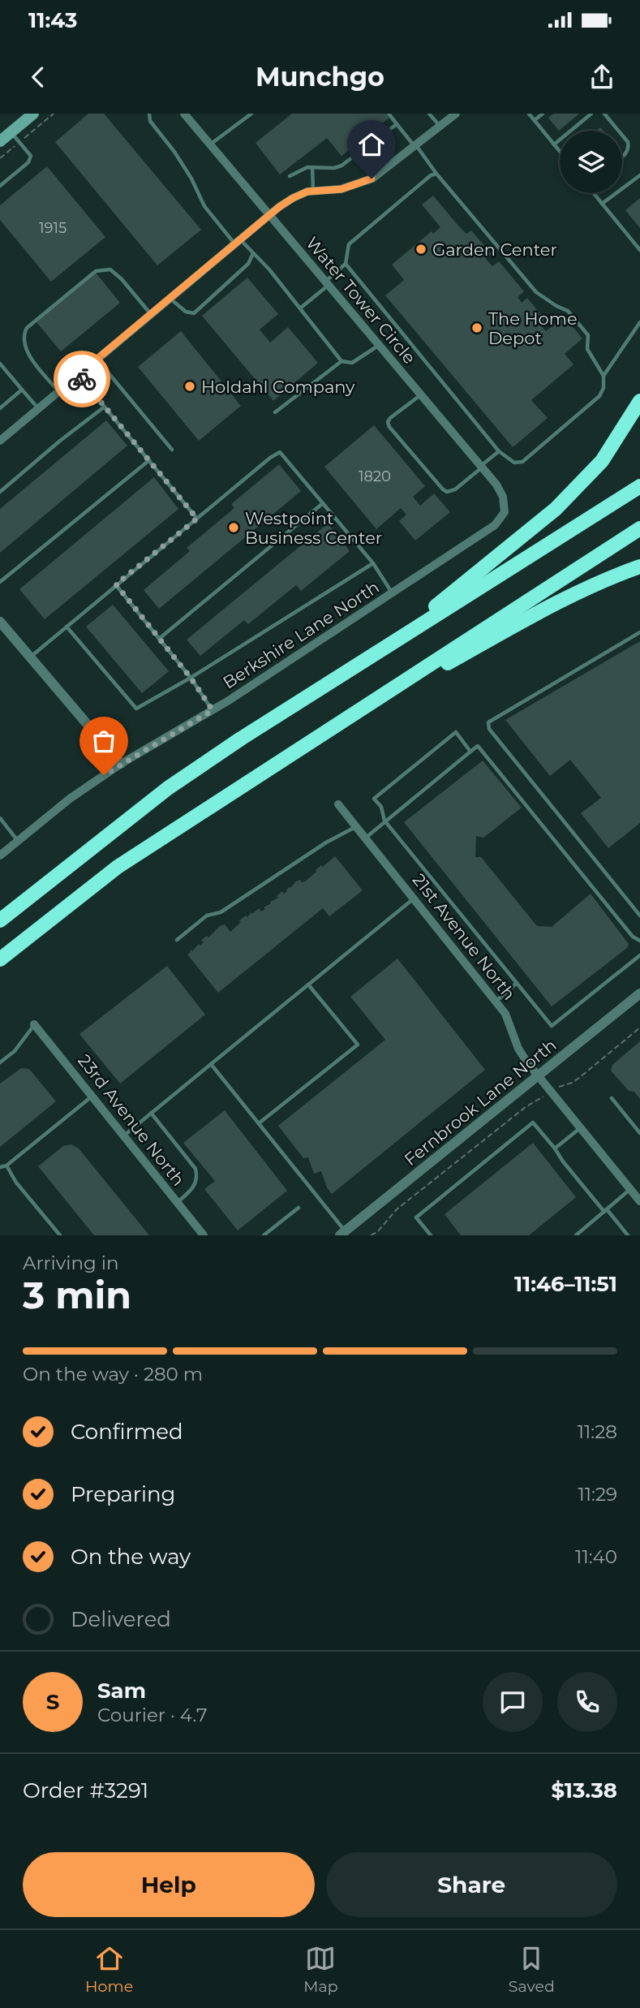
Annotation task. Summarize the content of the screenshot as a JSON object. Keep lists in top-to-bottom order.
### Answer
{
  "streets": {
    "street": [
      "Water Tower Circle",
      "Berkshire Lane North",
      "21st Avenue North",
      "Fernbrook Lane North",
      "23rd Avenue North"
    ]
  },
  "crossings": [
    ["Water Tower Circle", "Berkshire Lane North"],
    ["21st Avenue North", "Fernbrook Lane North"]
  ],
  "places": [
    "Garden Center",
    "The Home Depot",
    "Holdahl Company",
    "Westpoint Business Center"
  ],
  "house_numbers": ["1915", "1820"],
  "page": {
    "status": "11:43",
    "header": "Munchgo",
    "heading": ["3 min", "Arriving in", "11:46–11:51"],
    "panel": [
      "Sam",
      "Courier · 4.7",
      "Order #3291",
      "$13.38"
    ],
    "bar": "On the way · 280 m",
    "list": [
      ["Confirmed", "11:28"],
      ["Preparing", "11:29"],
      ["On the way", "11:40"],
      "Delivered"
    ],
    "round": "S",
    "buttons": ["Help", "Share"],
    "tabs": ["Home", "Map", "Saved"]
  }
}
